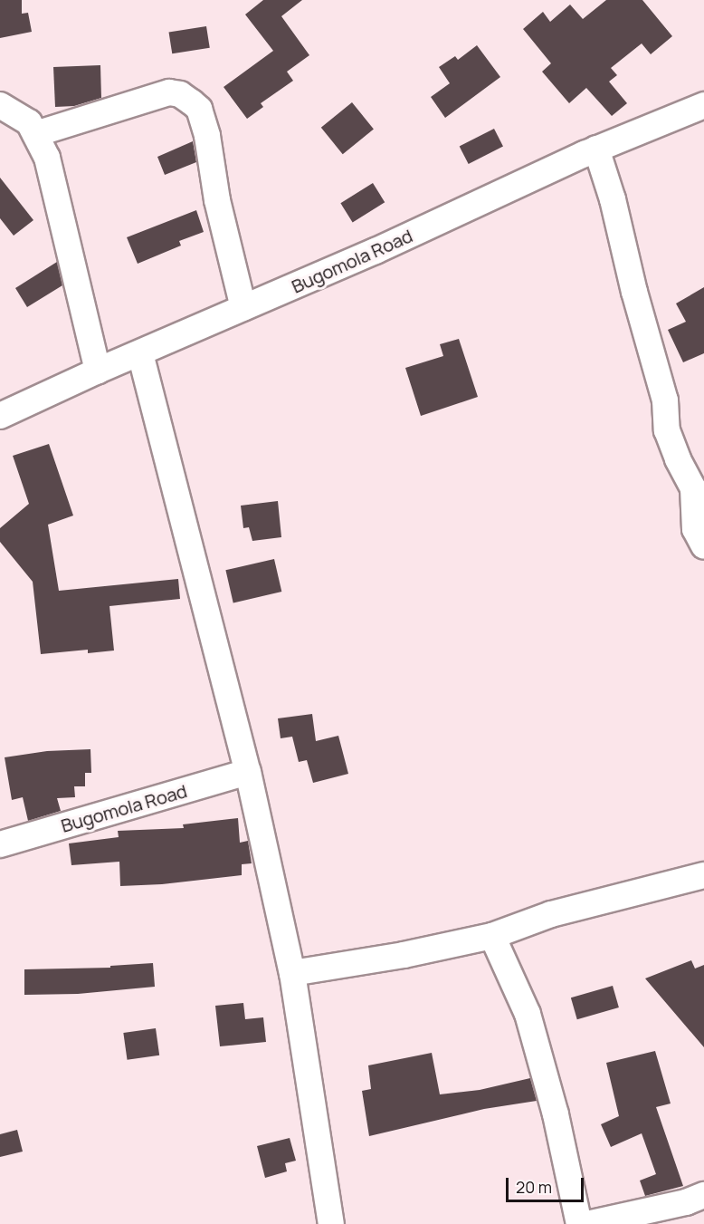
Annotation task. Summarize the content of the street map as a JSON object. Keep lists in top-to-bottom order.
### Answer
{
  "streets": {
    "street": ["Bugomola Road"]
  },
  "scale_bar": "20 m"
}
